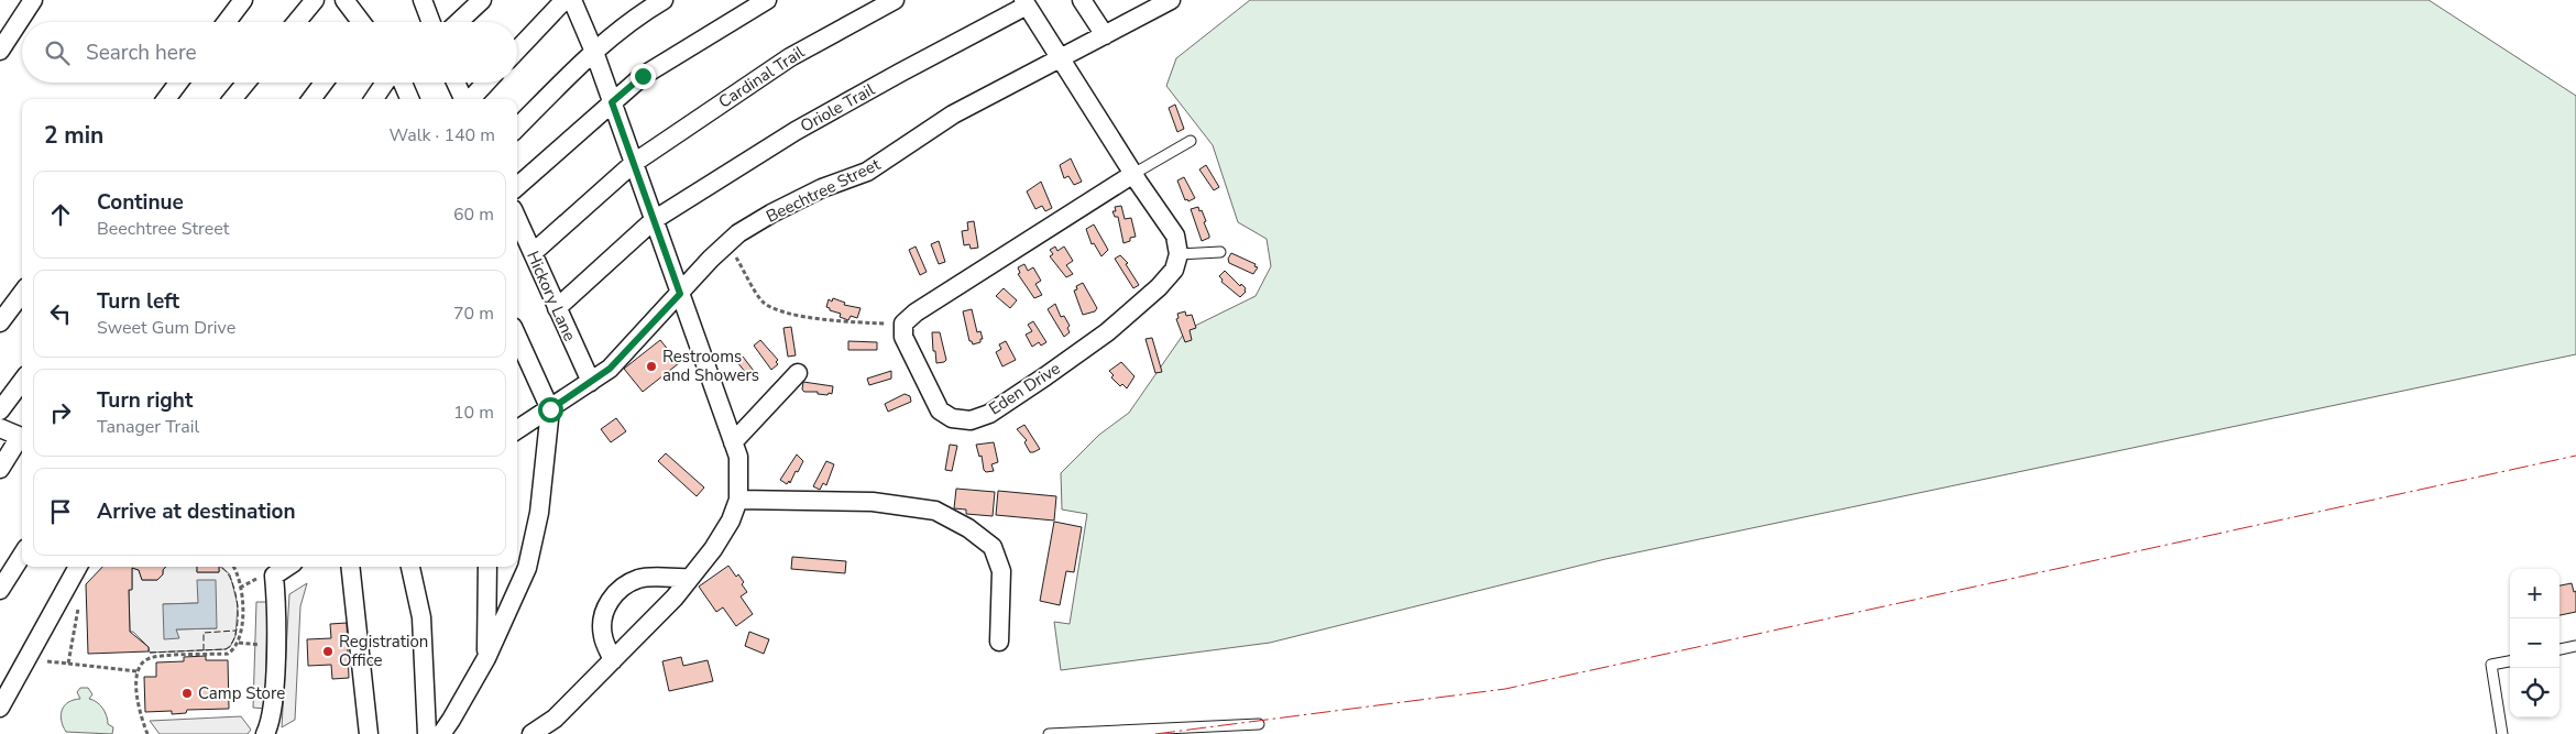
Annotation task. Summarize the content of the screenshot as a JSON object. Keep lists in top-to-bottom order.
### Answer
{
  "streets": {
    "street": [
      "Cardinal Trail",
      "Oriole Trail",
      "Beechtree Street",
      "Hickory Lane",
      "Eden Drive"
    ]
  },
  "crossings": [
    ["Cardinal Trail", "Hickory Lane"],
    ["Oriole Trail", "Hickory Lane"],
    ["Beechtree Street", "Hickory Lane"]
  ],
  "places": ["Restrooms and Showers", "Registration Office", "Camp Store"],
  "page": {
    "search": "Search here",
    "heading": ["2 min", "Walk · 140 m"],
    "list": [
      ["Continue", "Beechtree Street", "60 m"],
      ["Turn left", "Sweet Gum Drive", "70 m"],
      ["Turn right", "Tanager Trail", "10 m"],
      "Arrive at destination"
    ],
    "map_buttons": ["+", "−"]
  }
}
